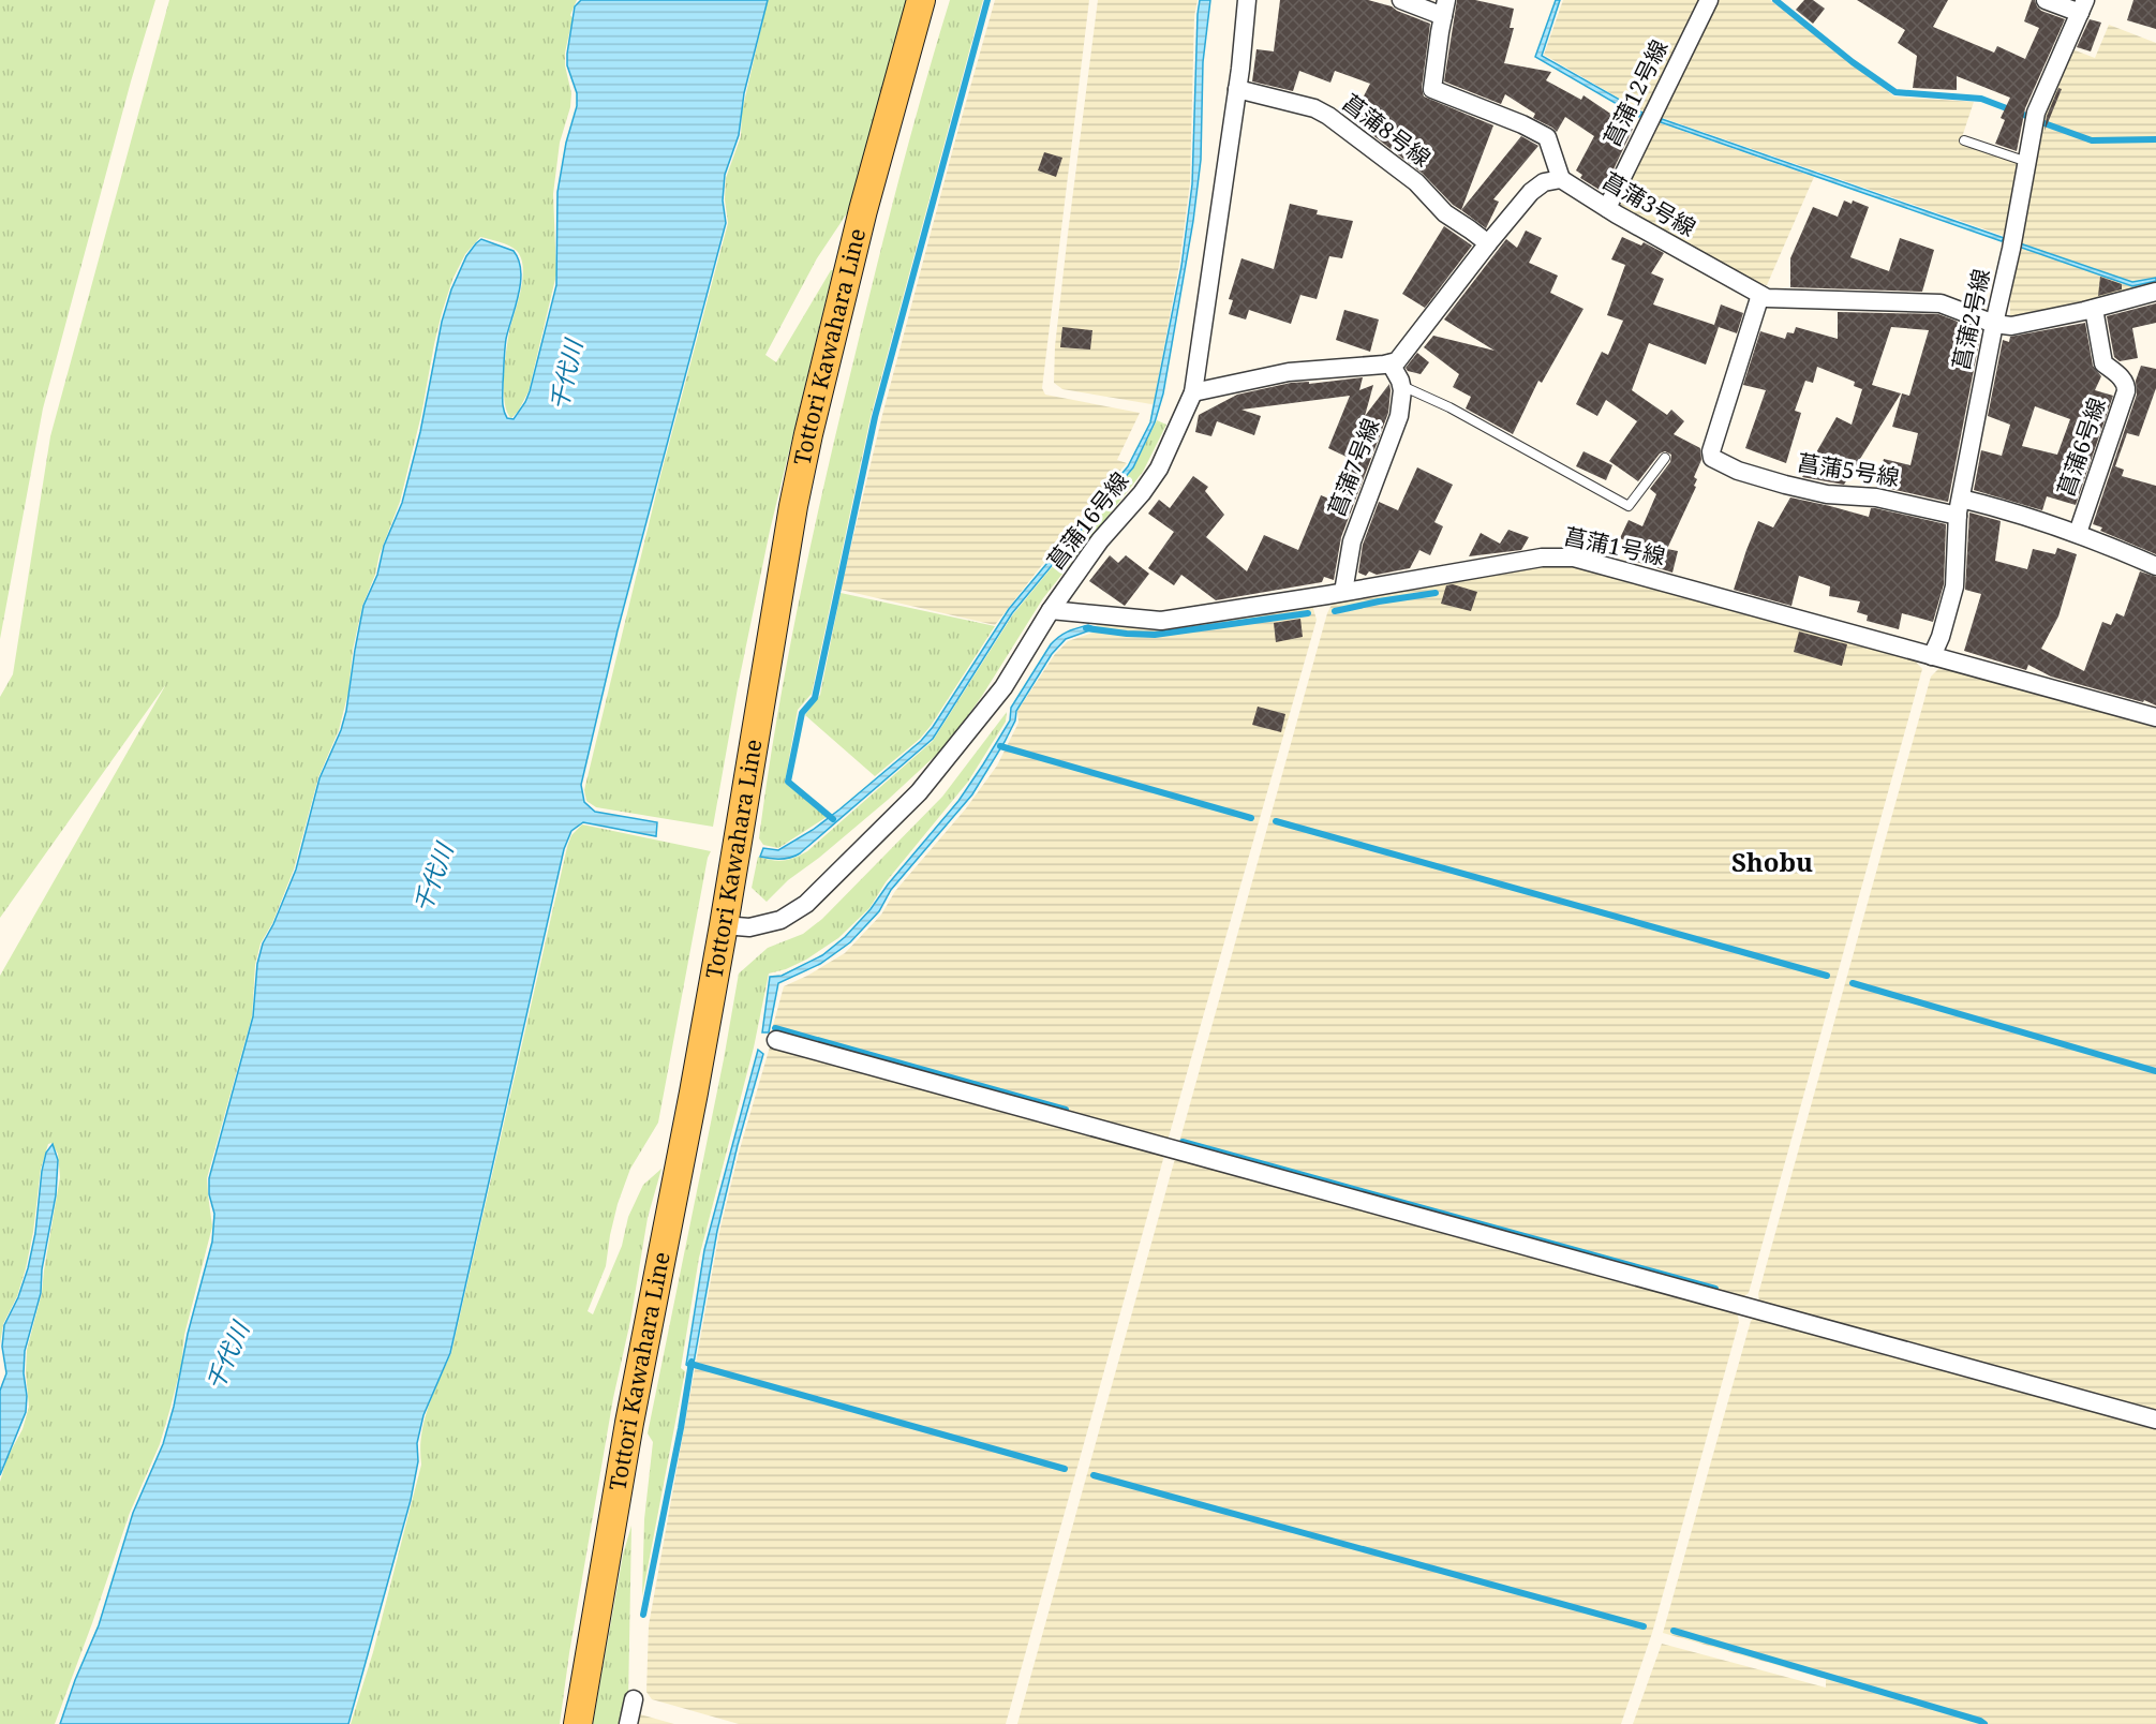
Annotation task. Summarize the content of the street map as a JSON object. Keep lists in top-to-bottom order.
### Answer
{
  "streets": {
    "main road": ["Tottori Kawahara Line"],
    "street": [
      "菖蒲12号線",
      "菖蒲8号線",
      "菖蒲3号線",
      "菖蒲2号線",
      "菖蒲6号線",
      "菖蒲7号線",
      "菖蒲5号線",
      "菖蒲16号線",
      "菖蒲1号線"
    ]
  },
  "crossings": [
    ["菖蒲12号線", "菖蒲3号線"],
    ["菖蒲8号線", "菖蒲16号線"],
    ["菖蒲3号線", "菖蒲2号線"],
    ["菖蒲3号線", "菖蒲6号線"],
    ["菖蒲3号線", "菖蒲5号線"],
    ["菖蒲2号線", "菖蒲5号線"],
    ["菖蒲2号線", "菖蒲1号線"],
    ["Tottori Kawahara Line", "菖蒲16号線"],
    ["菖蒲6号線", "菖蒲5号線"],
    ["菖蒲7号線", "菖蒲1号線"],
    ["菖蒲16号線", "菖蒲1号線"]
  ],
  "districts": ["Shobu"],
  "water": ["千代川"]
}
